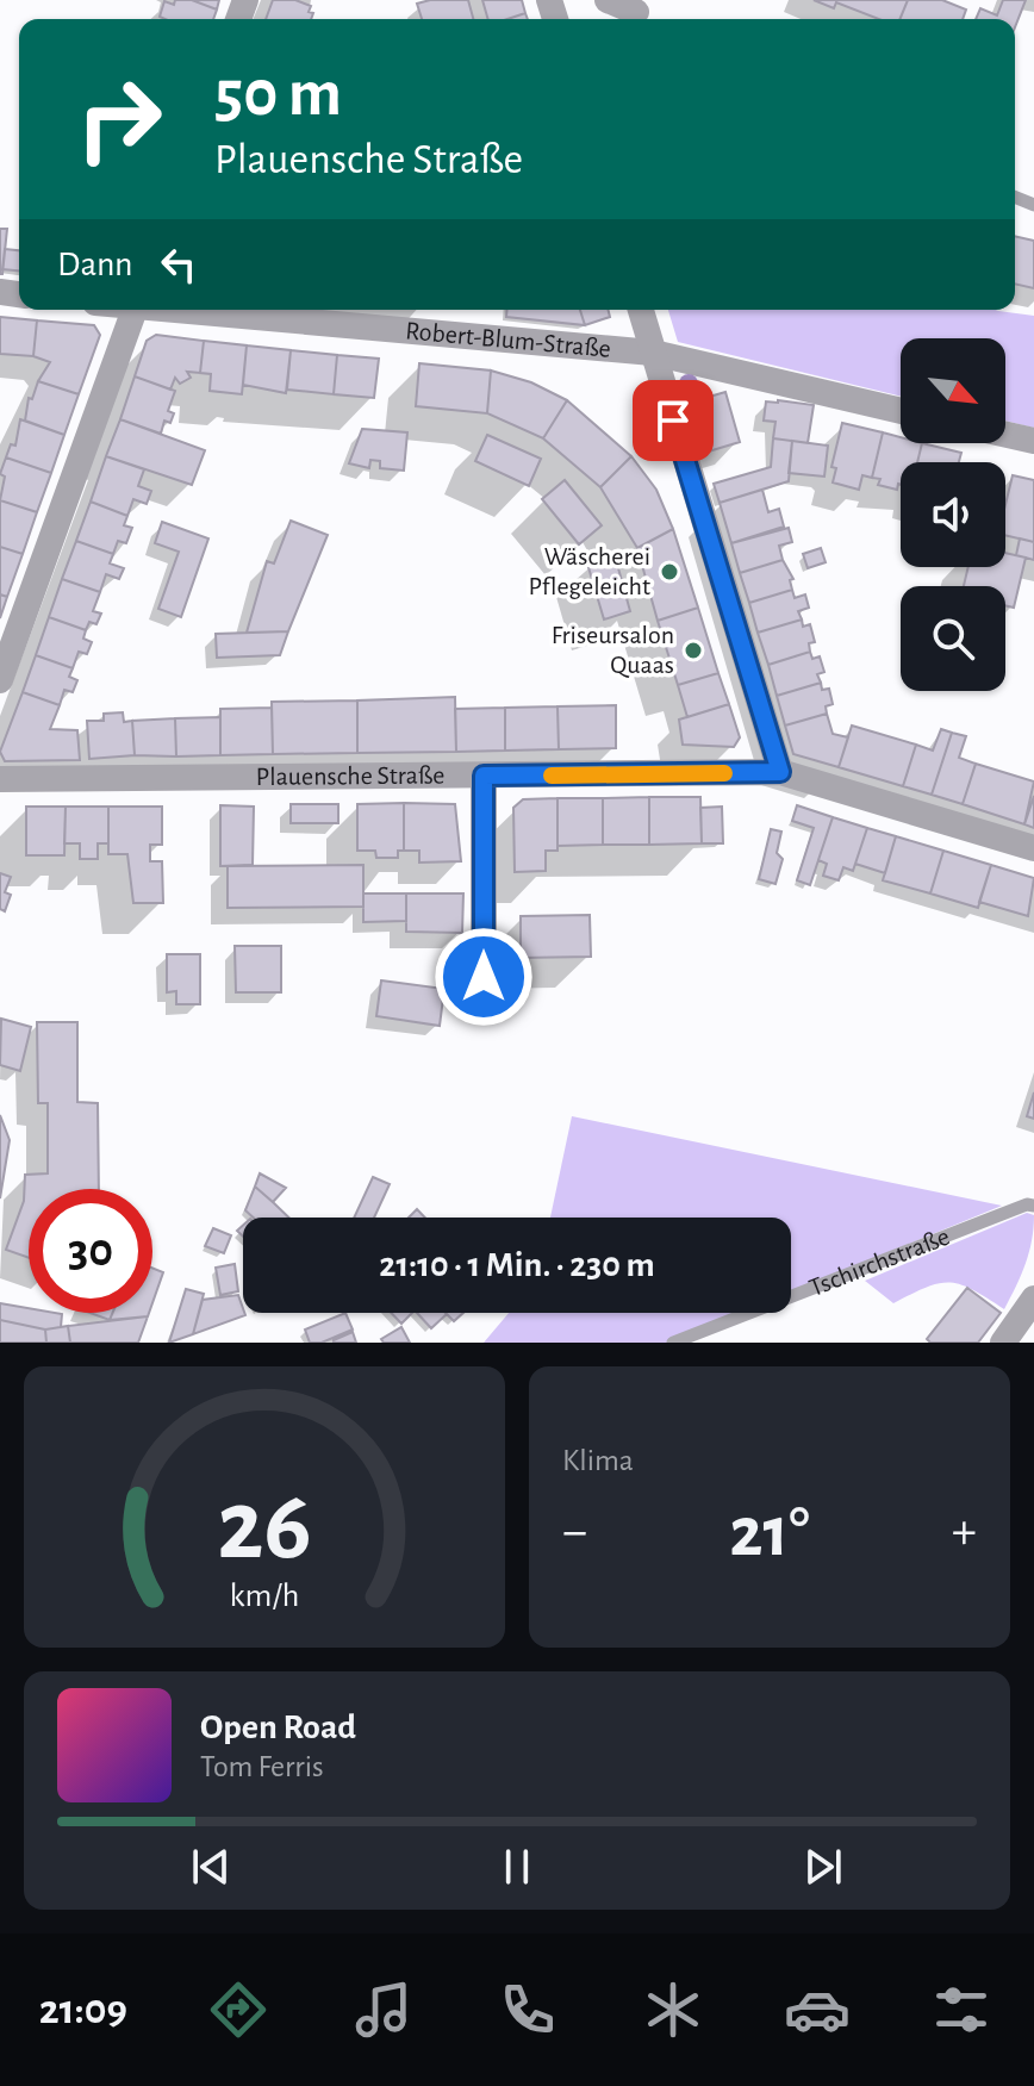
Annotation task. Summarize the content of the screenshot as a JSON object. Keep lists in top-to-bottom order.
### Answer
{
  "streets": {
    "street": ["Robert-Blum-Straße", "Plauensche Straße"],
    "lane": ["Tschirchstraße"]
  },
  "places": ["Wäscherei Pflegeleicht", "Friseursalon Quaas"],
  "north": "bottom right",
  "page": {
    "turn": ["50 m", "Plauensche Straße"],
    "then": "Dann",
    "limit": "30",
    "trip": "21:10 · 1 Min. · 230 m",
    "tile": "Klima",
    "heat": ["−", "21°", "+"],
    "song": ["Open Road", "Tom Ferris"],
    "tabs": "21:09",
    "gauge": ["26", "km/h"]
  }
}
